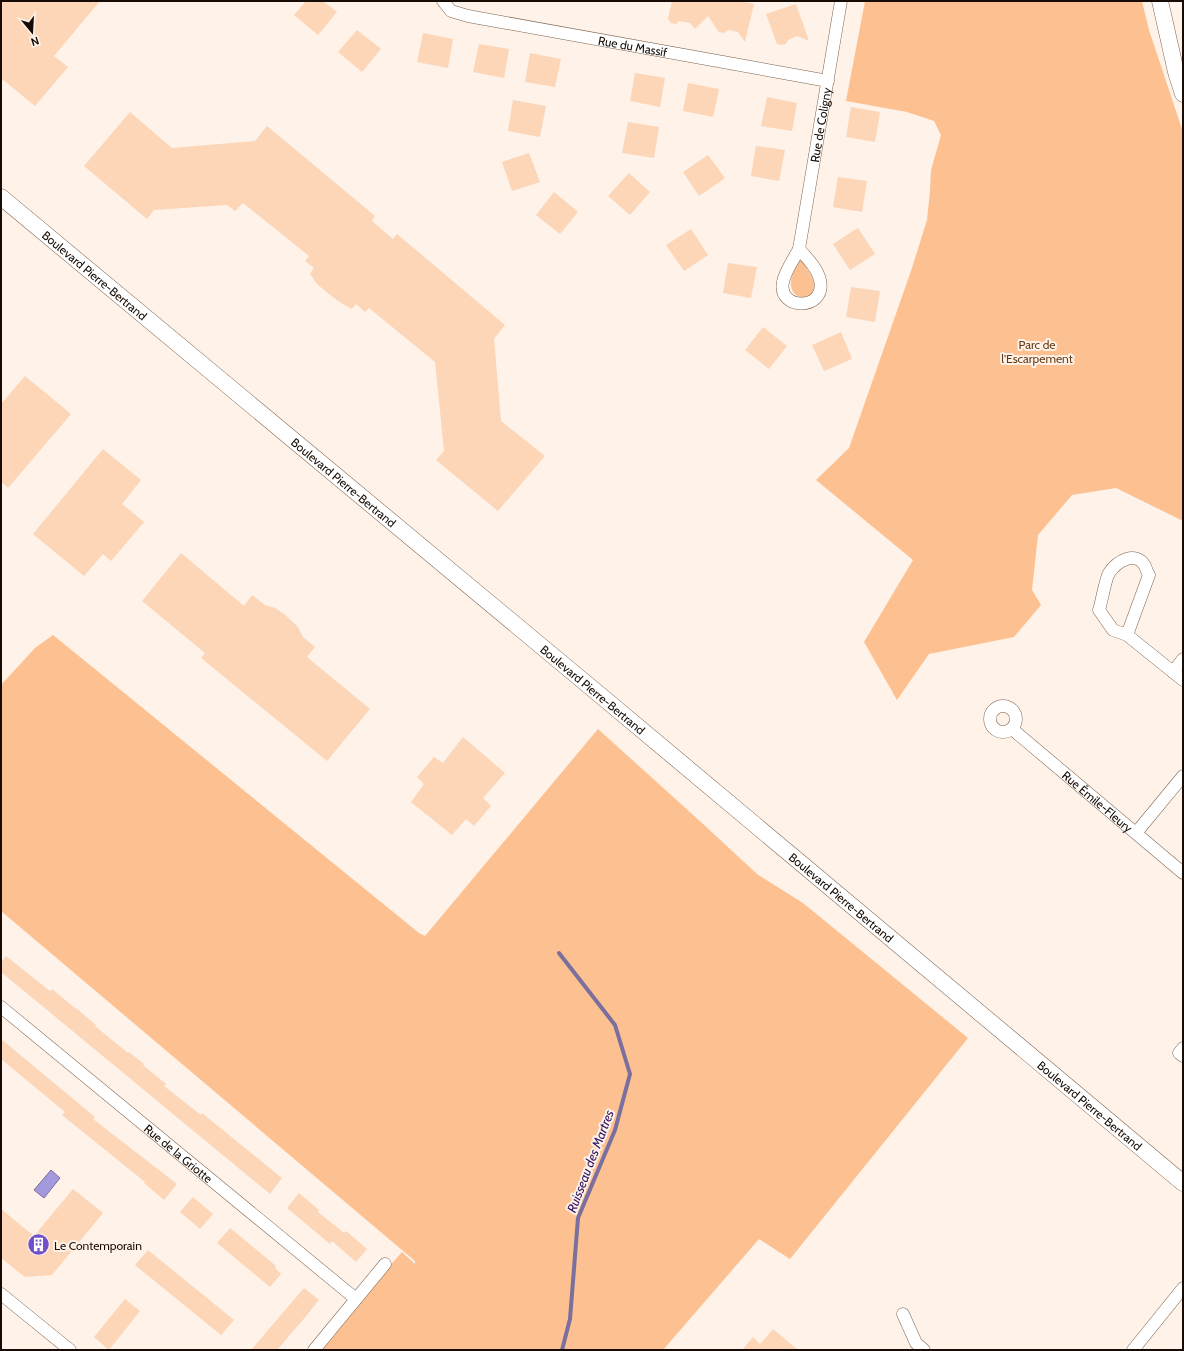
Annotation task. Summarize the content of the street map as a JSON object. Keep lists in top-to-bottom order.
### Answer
{
  "streets": {
    "main road": ["Boulevard Pierre-Bertrand"],
    "street": [
      "Rue du Massif",
      "Rue de Coligny",
      "Rue Émile-Fleury",
      "Rue de la Griotte"
    ]
  },
  "crossings": [
    ["Rue du Massif", "Rue de Coligny"]
  ],
  "water": ["Ruisseau des Martres"],
  "parks": ["Parc de l'Escarpement"],
  "places": {
    "building": ["Le Contemporain"]
  },
  "north": "bottom"
}
